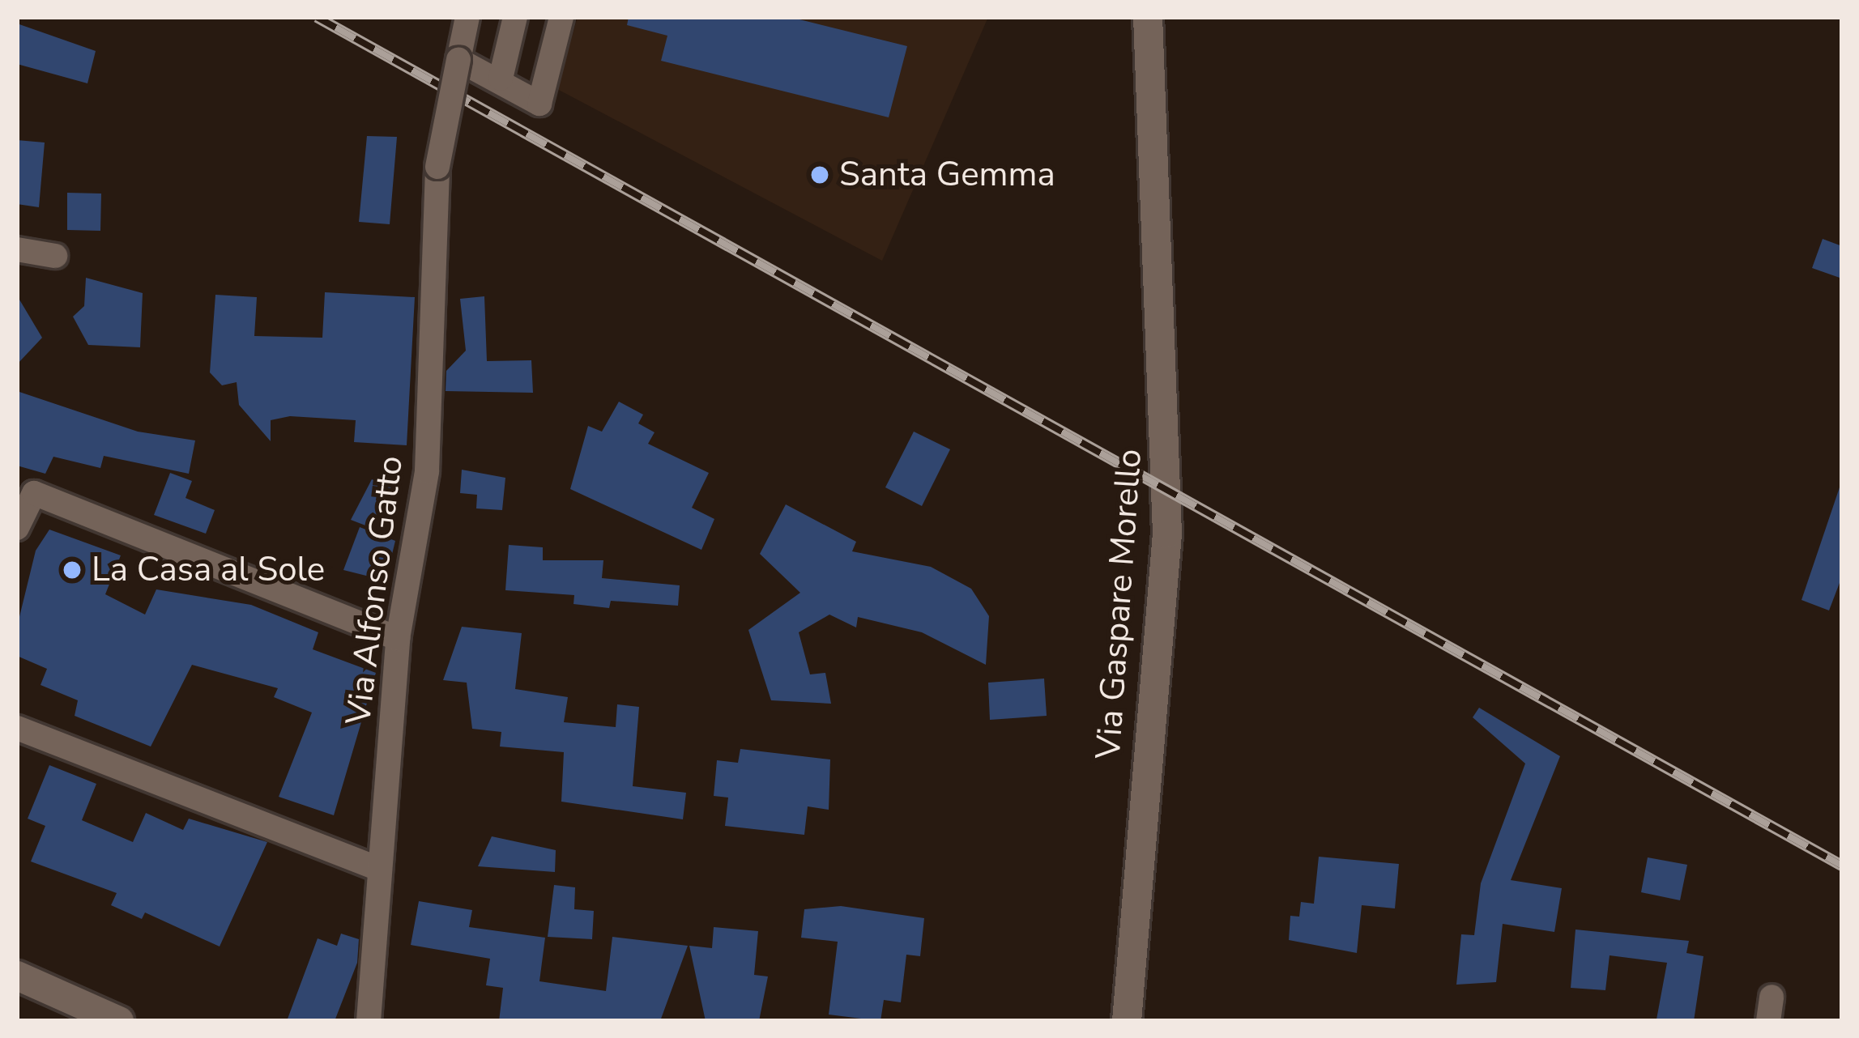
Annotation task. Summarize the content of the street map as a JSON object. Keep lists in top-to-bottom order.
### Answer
{
  "streets": {
    "street": ["Via Alfonso Gatto", "Via Gaspare Morello"]
  },
  "places": ["Santa Gemma", "La Casa al Sole"]
}
